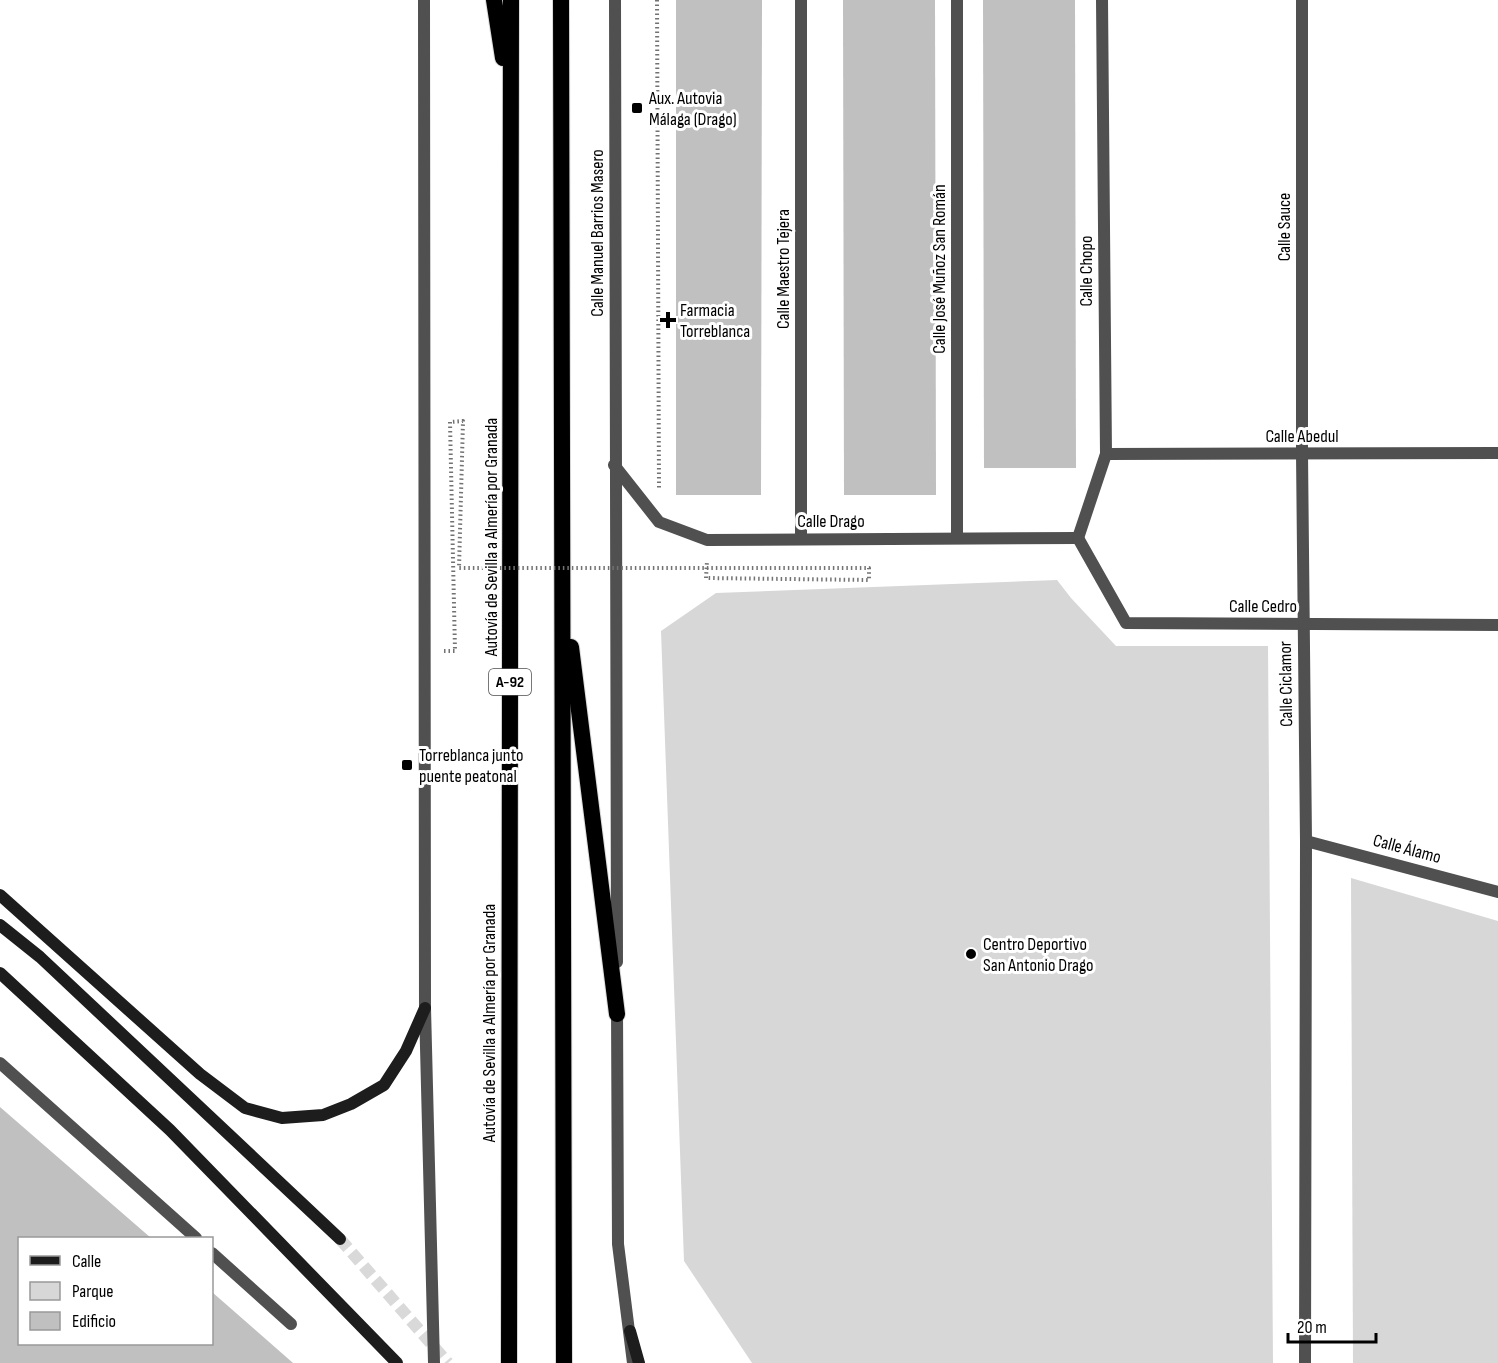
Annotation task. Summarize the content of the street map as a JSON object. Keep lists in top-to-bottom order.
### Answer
{
  "streets": {
    "highway": ["Autovía de Sevilla a Almería por Granada", "A-92"],
    "street": [
      "Calle Sauce",
      "Calle Manuel Barrios Masero",
      "Calle Maestro Tejera",
      "Calle José Muñoz San Román",
      "Calle Chopo",
      "Calle Abedul",
      "Calle Drago",
      "Calle Cedro",
      "Calle Ciclamor",
      "Calle Álamo"
    ]
  },
  "crossings": [
    ["Calle Sauce", "Calle Abedul"],
    ["Calle Sauce", "Calle Ciclamor"],
    ["Calle Maestro Tejera", "Calle Drago"],
    ["Calle José Muñoz San Román", "Calle Drago"],
    ["Calle Chopo", "Calle Abedul"],
    ["Calle Chopo", "Calle Drago"],
    ["Calle Chopo", "Calle Cedro"],
    ["Calle Abedul", "Calle Ciclamor"],
    ["Calle Drago", "Calle Cedro"],
    ["Calle Cedro", "Calle Ciclamor"],
    ["Calle Ciclamor", "Calle Álamo"]
  ],
  "places": {
    "transit": ["Aux. Autovia Málaga (Drago)", "Torreblanca junto puente peatonal"],
    "health": ["Farmacia Torreblanca"],
    "other": ["Centro Deportivo San Antonio Drago"]
  },
  "legend": ["Calle", "Parque", "Edificio"],
  "scale_bar": "20 m"
}
